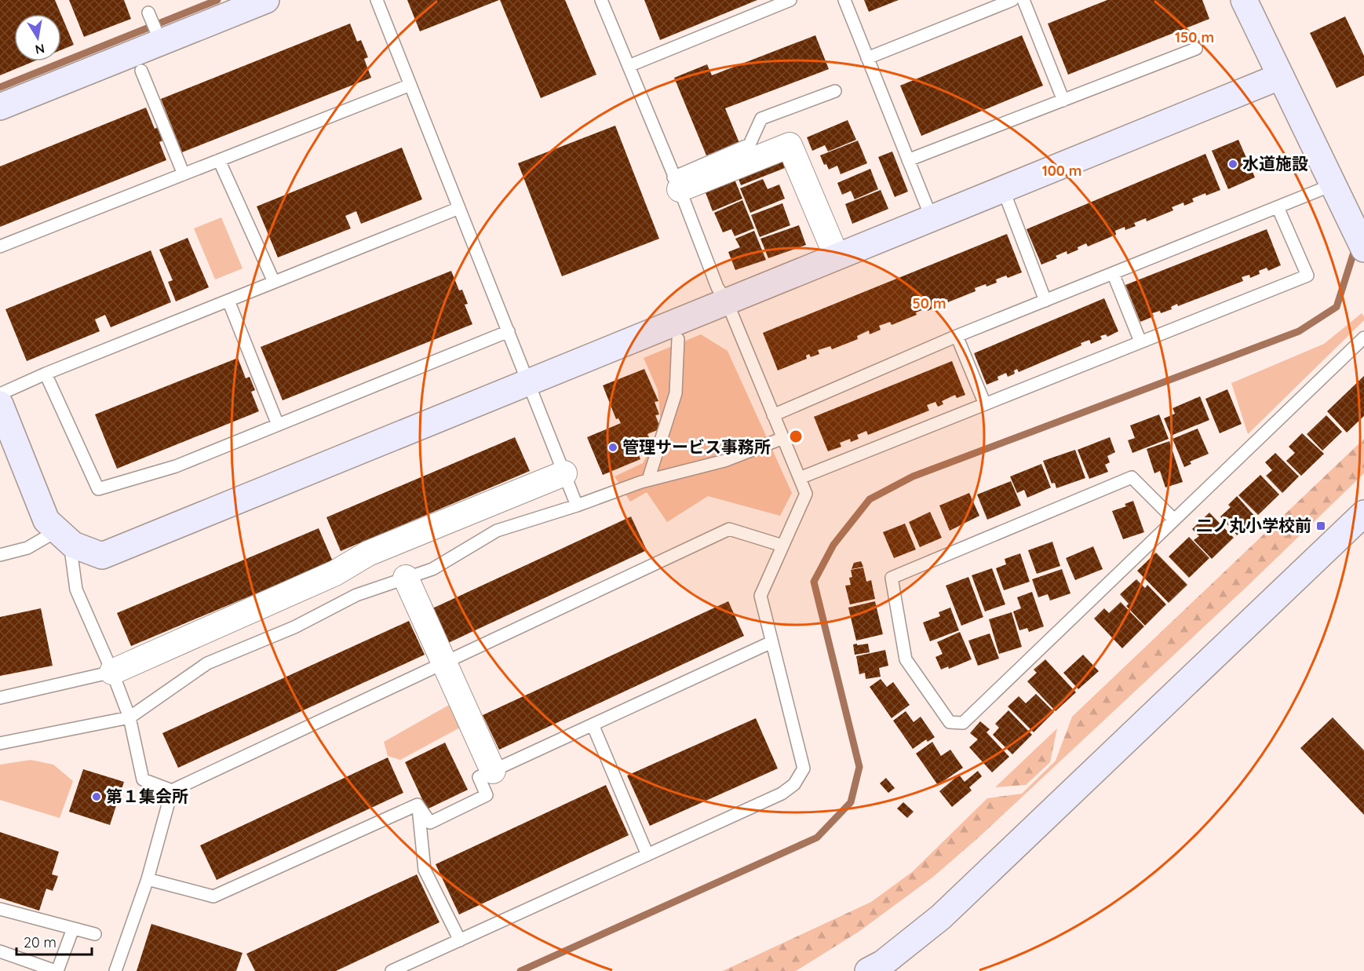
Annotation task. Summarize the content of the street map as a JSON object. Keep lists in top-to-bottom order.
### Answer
{
  "places": {
    "other": ["水道施設", "管理サービス事務所", "第１集会所"],
    "transit": ["二ノ丸小学校前"]
  },
  "scale_bar": "20 m",
  "north": "bottom",
  "rings": ["150 m", "100 m", "50 m"]
}
